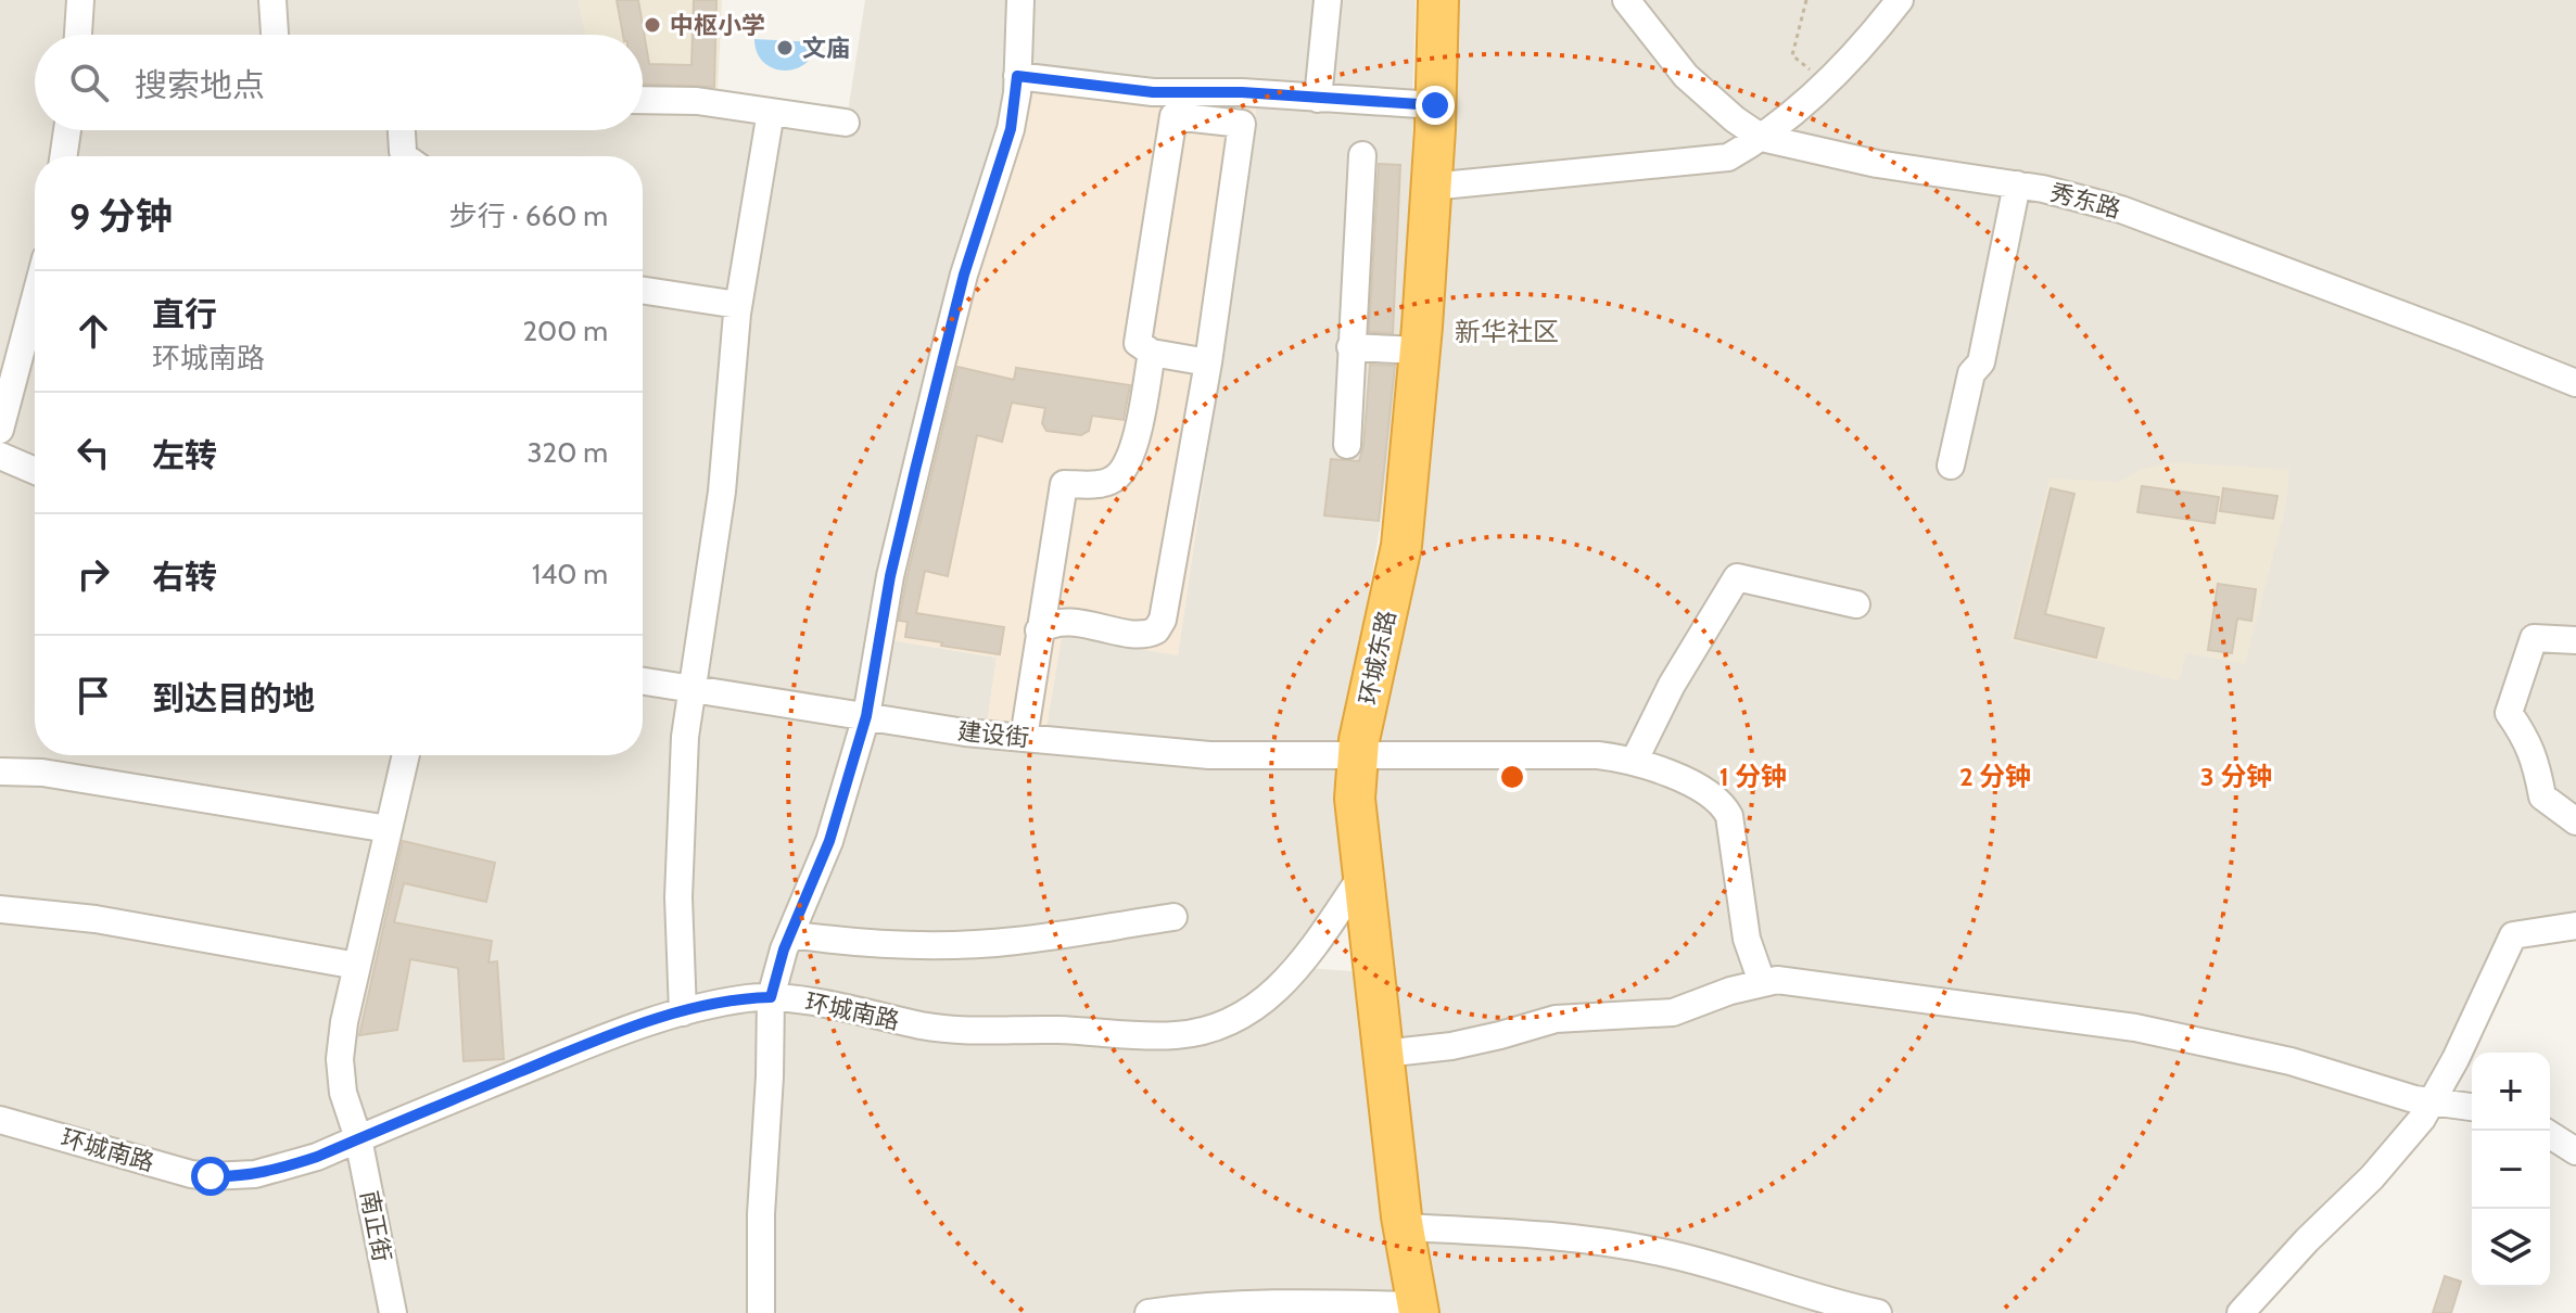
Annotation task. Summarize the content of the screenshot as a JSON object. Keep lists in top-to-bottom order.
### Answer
{
  "streets": {
    "highway": ["环城东路"],
    "street": [
      "秀东路",
      "建设街",
      "环城南路",
      "南正街"
    ]
  },
  "crossings": [
    ["环城东路", "建设街"],
    ["环城东路", "环城南路"],
    ["环城南路", "南正街"]
  ],
  "districts": ["新华社区"],
  "places": ["中枢小学", "文庙"],
  "page": {
    "search": "搜索地点",
    "heading": ["9 分钟", "步行 · 660 m"],
    "list": [
      ["直行", "环城南路", "200 m"],
      ["左转", "320 m"],
      ["右转", "140 m"],
      "到达目的地"
    ],
    "map_buttons": ["+", "−"]
  },
  "rings": ["1 分钟", "2 分钟", "3 分钟"]
}
